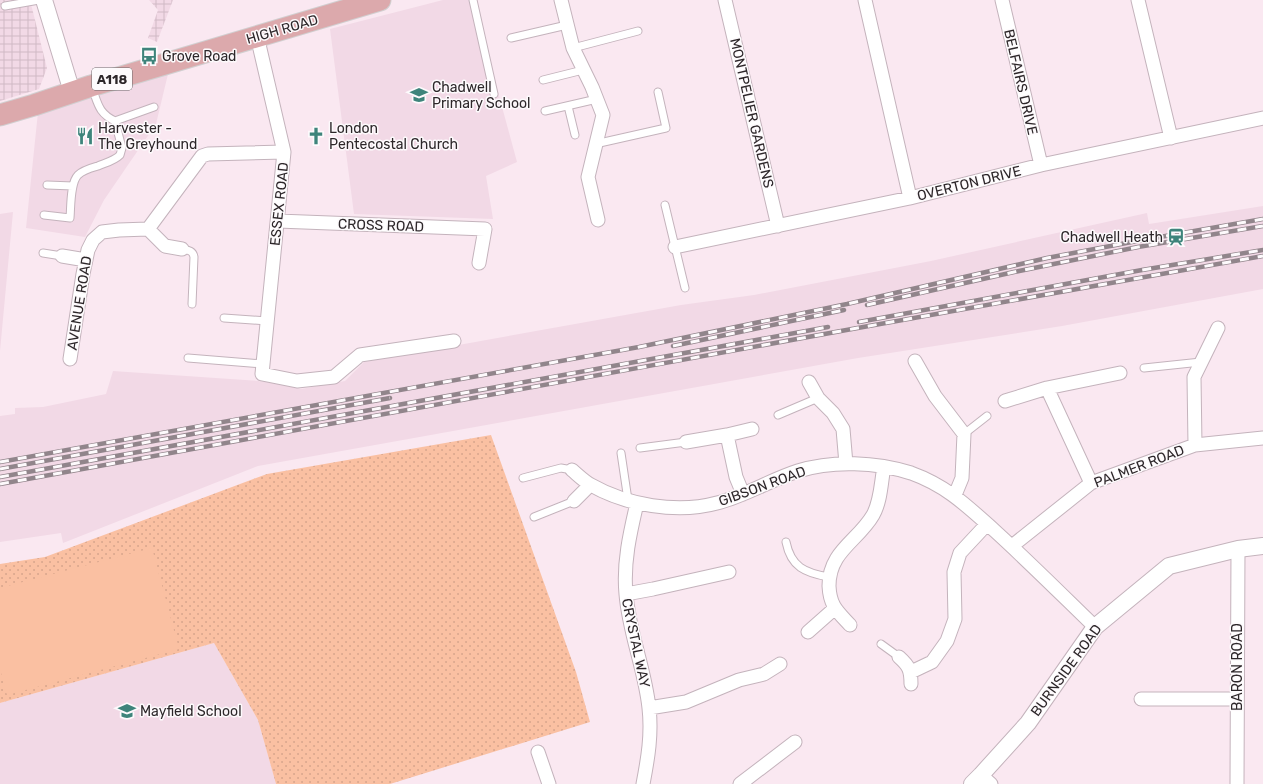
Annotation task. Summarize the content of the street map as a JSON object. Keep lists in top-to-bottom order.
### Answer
{
  "streets": {
    "main road": ["HIGH ROAD", "A118"],
    "street": [
      "BELFAIRS DRIVE",
      "MONTPELIER GARDENS",
      "OVERTON DRIVE",
      "ESSEX ROAD",
      "CROSS ROAD",
      "AVENUE ROAD",
      "PALMER ROAD",
      "GIBSON ROAD",
      "CRYSTAL WAY",
      "BARON ROAD",
      "BURNSIDE ROAD"
    ]
  },
  "crossings": [
    ["HIGH ROAD", "ESSEX ROAD"],
    ["BELFAIRS DRIVE", "OVERTON DRIVE"],
    ["MONTPELIER GARDENS", "OVERTON DRIVE"],
    ["ESSEX ROAD", "CROSS ROAD"],
    ["PALMER ROAD", "GIBSON ROAD"],
    ["GIBSON ROAD", "CRYSTAL WAY"],
    ["GIBSON ROAD", "BURNSIDE ROAD"],
    ["BARON ROAD", "BURNSIDE ROAD"]
  ],
  "places": {
    "bus stop": ["Grove Road"],
    "school or university": ["Chadwell Primary School", "Mayfield School"],
    "restaurant": ["Harvester - The Greyhound"],
    "church": ["London Pentecostal Church"],
    "station": ["Chadwell Heath"]
  }
}
